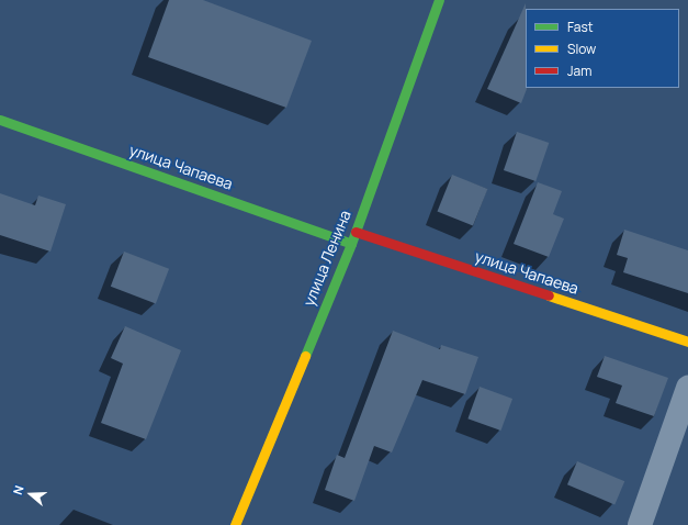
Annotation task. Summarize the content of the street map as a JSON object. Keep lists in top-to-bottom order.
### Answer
{
  "streets": {
    "street": ["улица Чапаева", "улица Ленина"]
  },
  "crossings": [
    ["улица Чапаева", "улица Ленина"]
  ],
  "legend": ["Fast", "Slow", "Jam"],
  "north": "left"
}
